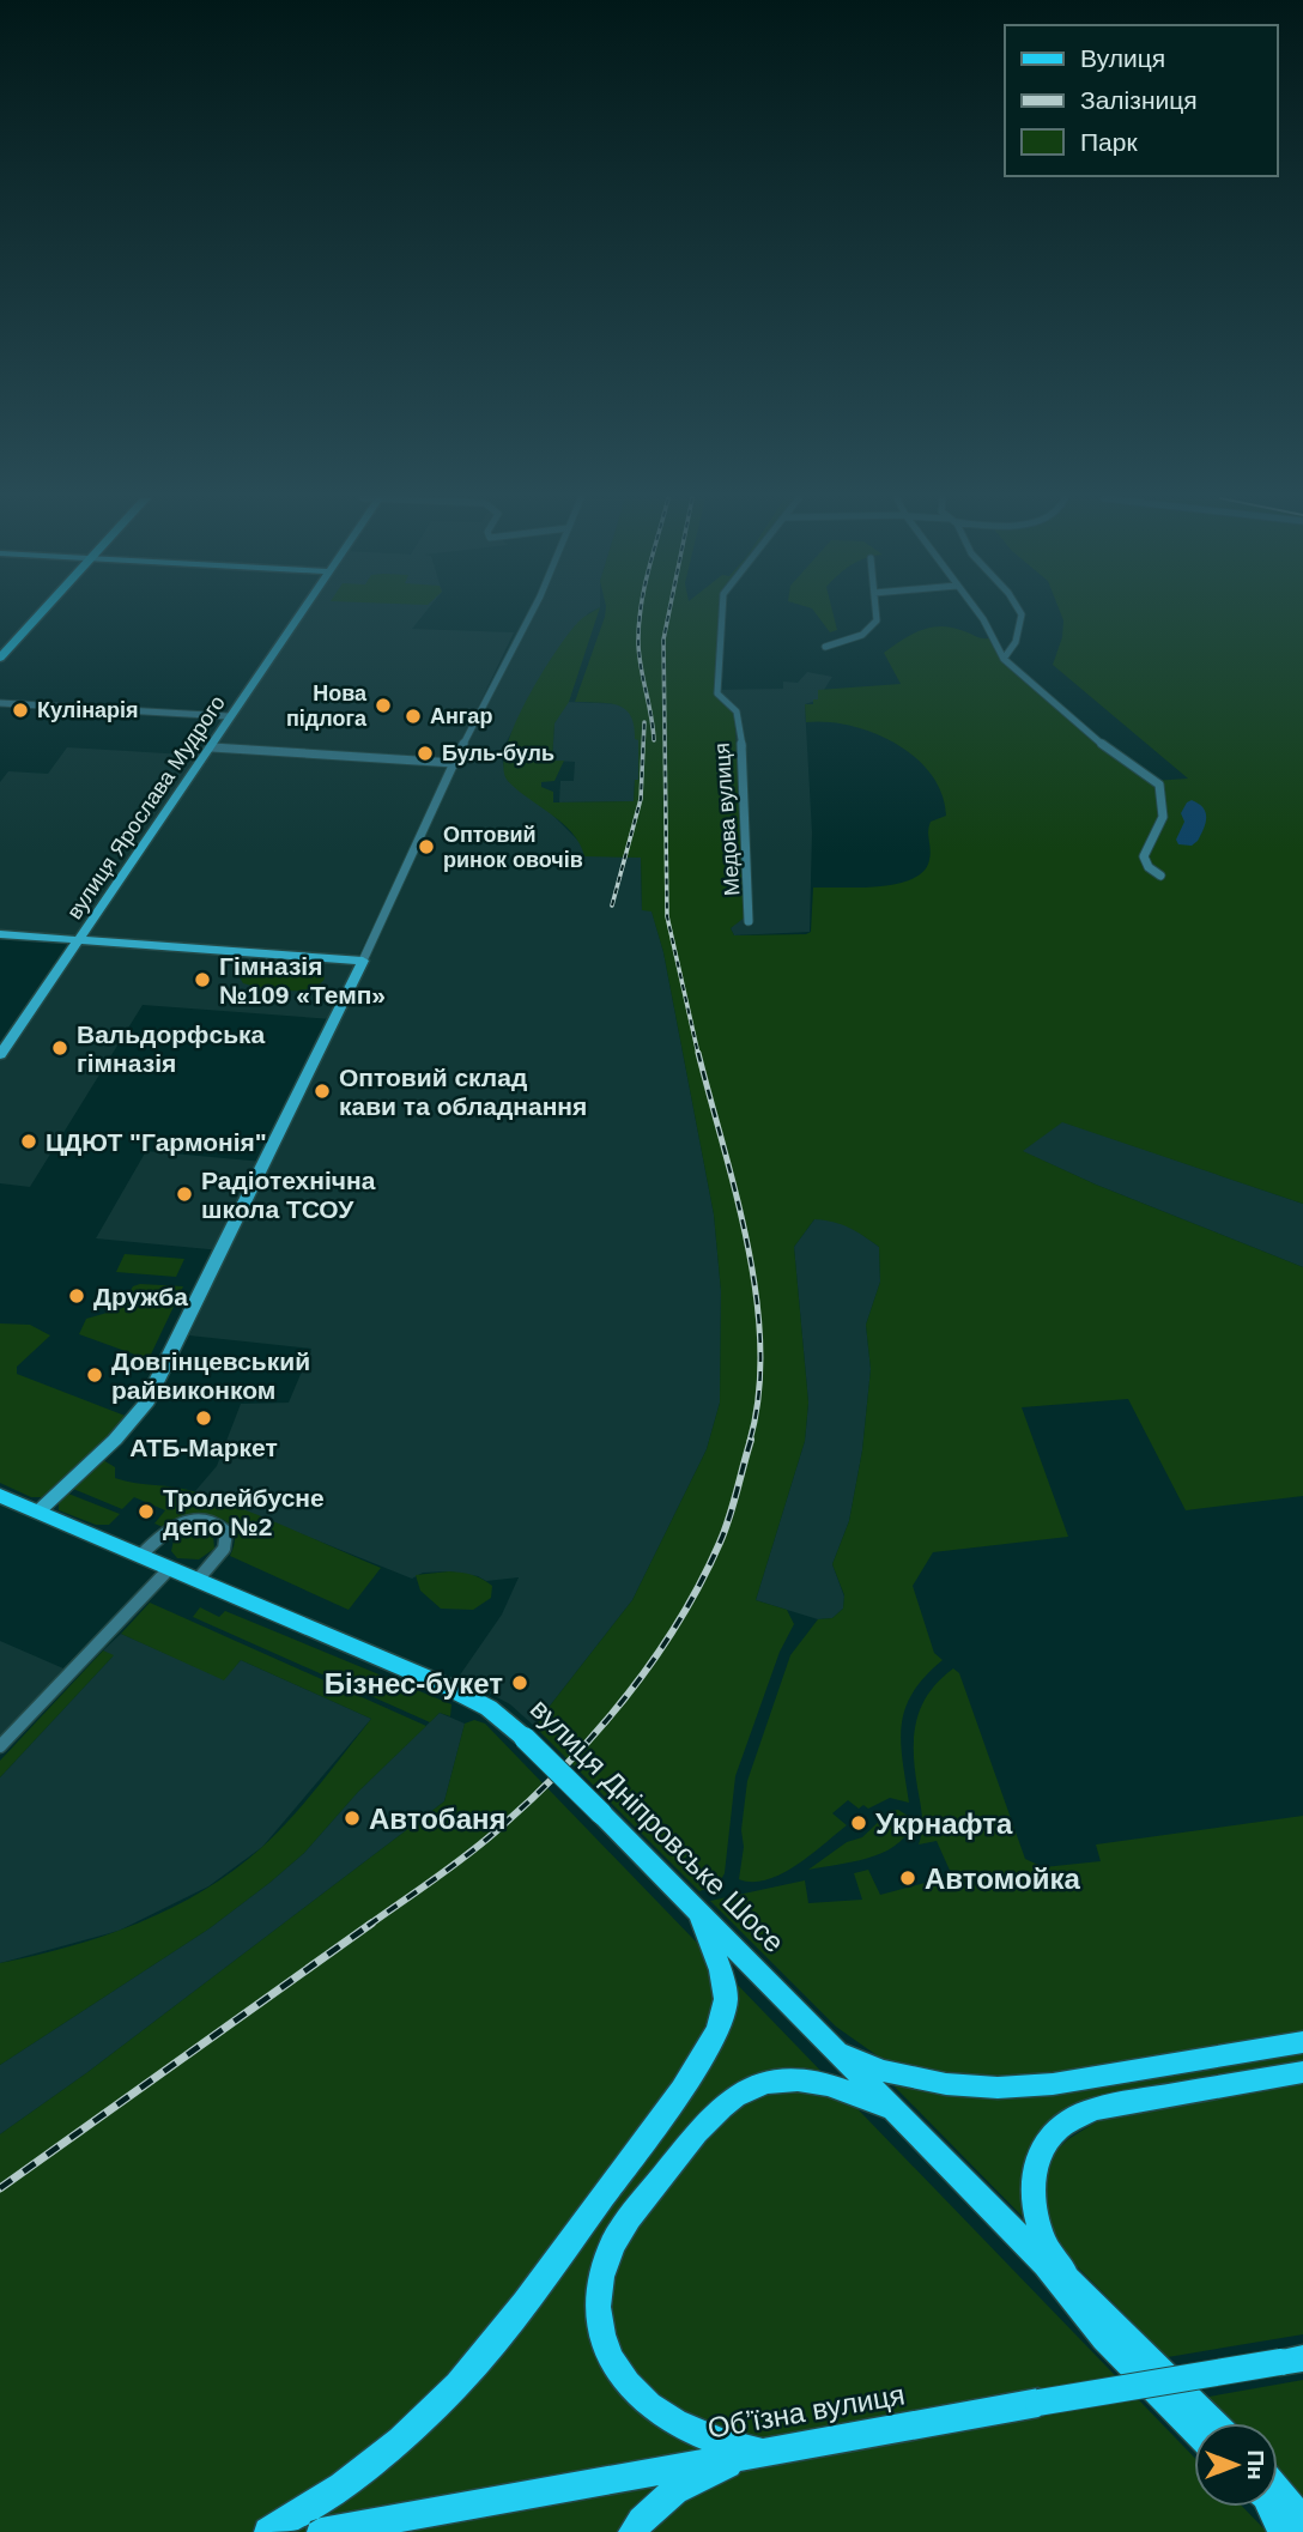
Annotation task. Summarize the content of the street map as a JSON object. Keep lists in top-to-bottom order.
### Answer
{
  "streets": {
    "main road": ["вулиця Дніпровське Шосе", "Обʼїзна вулиця"],
    "street": ["вулиця Ярослава Мудрого", "Медова вулиця"]
  },
  "places": [
    "Нова підлога",
    "Кулінарія",
    "Ангар",
    "Буль-буль",
    "Оптовий ринок овочів",
    "Гімназія №109 «Темп»",
    "Вальдорфська гімназія",
    "Оптовий склад кави та обладнання",
    "ЦДЮТ \"Гармонія\"",
    "Радіотехнічна школа ТСОУ",
    "Дружба",
    "Довгінцевський райвиконком",
    "АТБ-Маркет",
    "Тролейбусне депо №2",
    "Бізнес-букет",
    "Автобаня",
    "Укрнафта",
    "Автомойка"
  ],
  "legend": ["Вулиця", "Залізниця", "Парк"],
  "north": "right"
}
